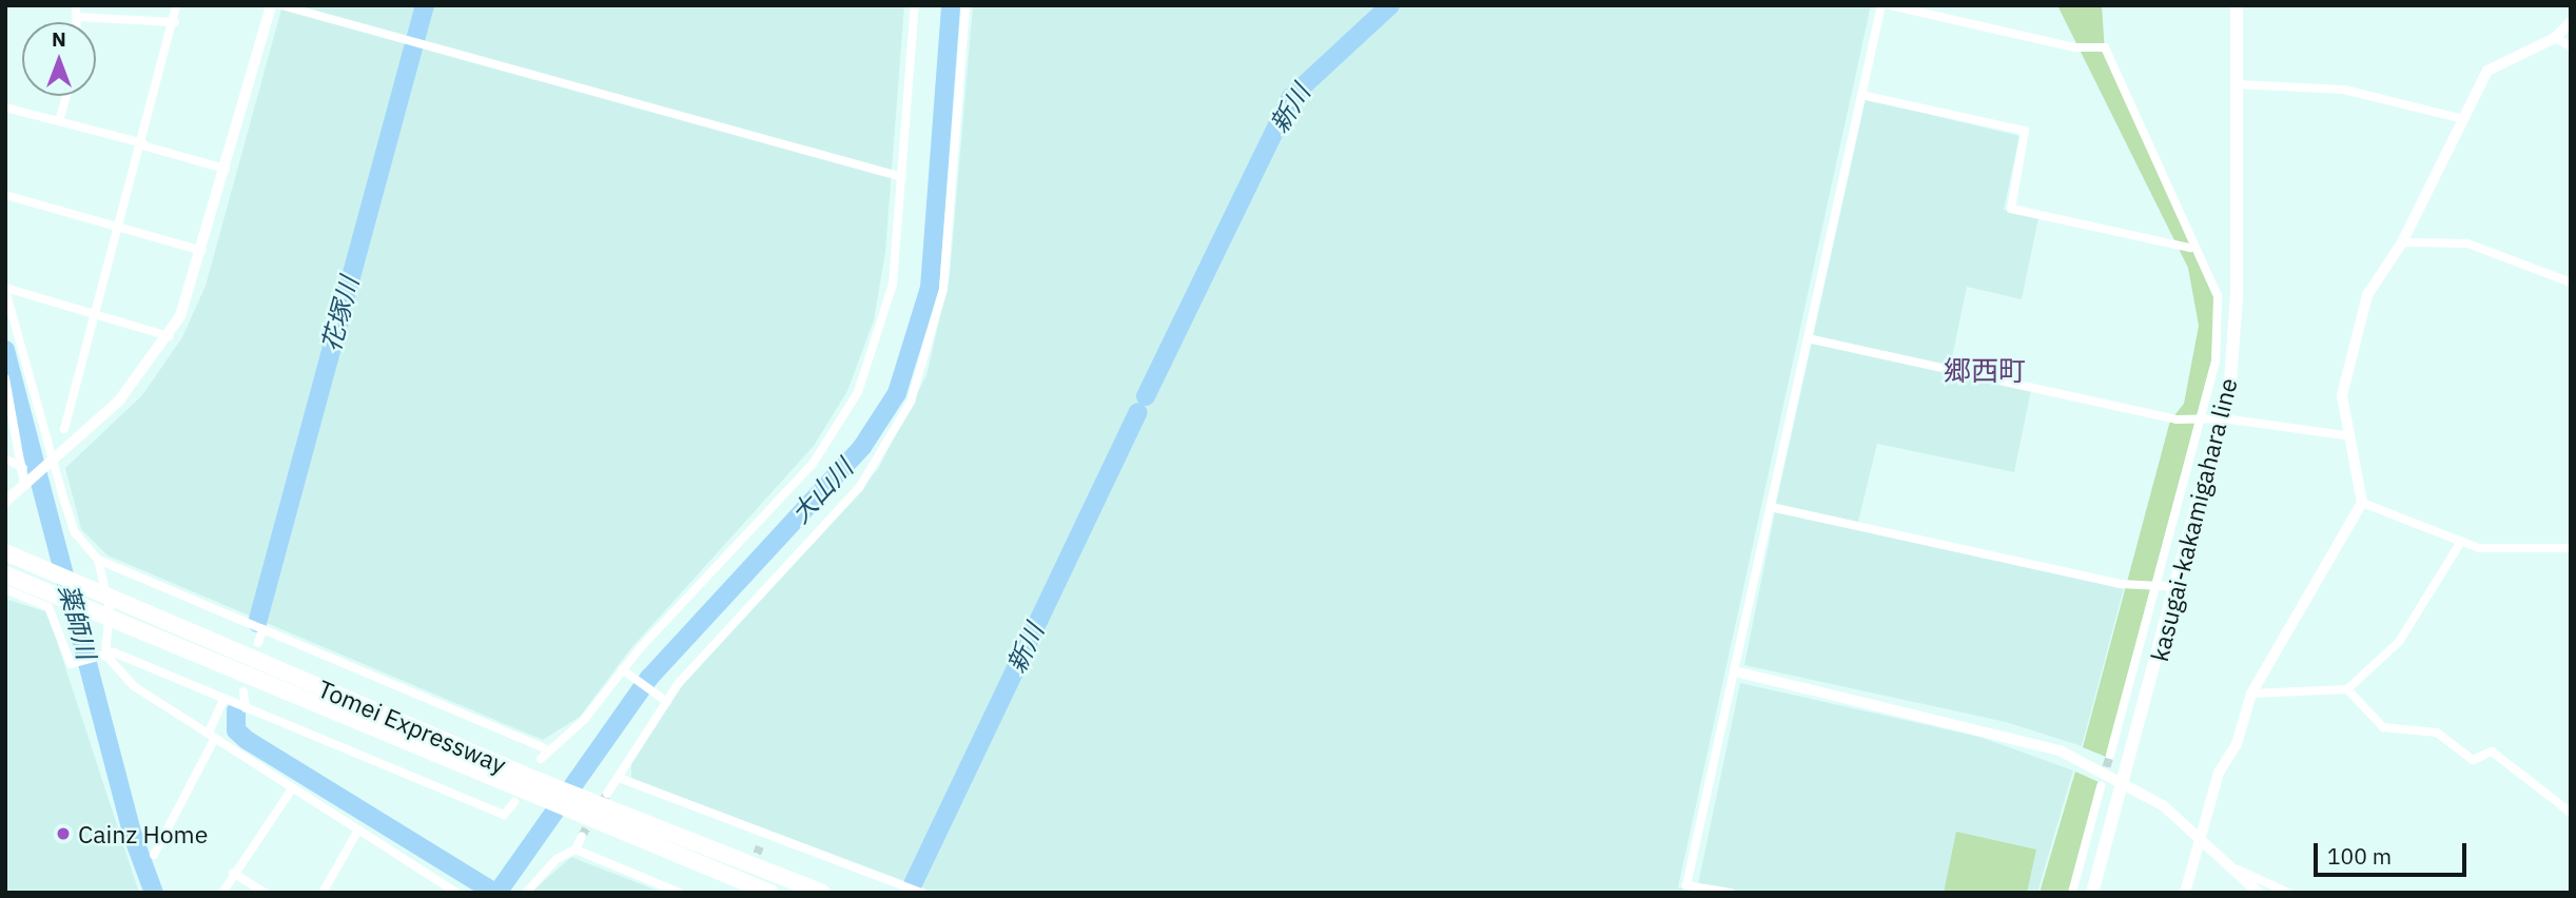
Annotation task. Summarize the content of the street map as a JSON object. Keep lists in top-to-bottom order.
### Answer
{
  "streets": {
    "highway": ["Tomei Expressway"],
    "main road": ["kasugai-kakamigahara line"]
  },
  "districts": ["郷西町"],
  "water": [
    "新川",
    "花塚川",
    "大山川",
    "薬師川"
  ],
  "places": ["Cainz Home"],
  "scale_bar": "100 m",
  "north": "top"
}
